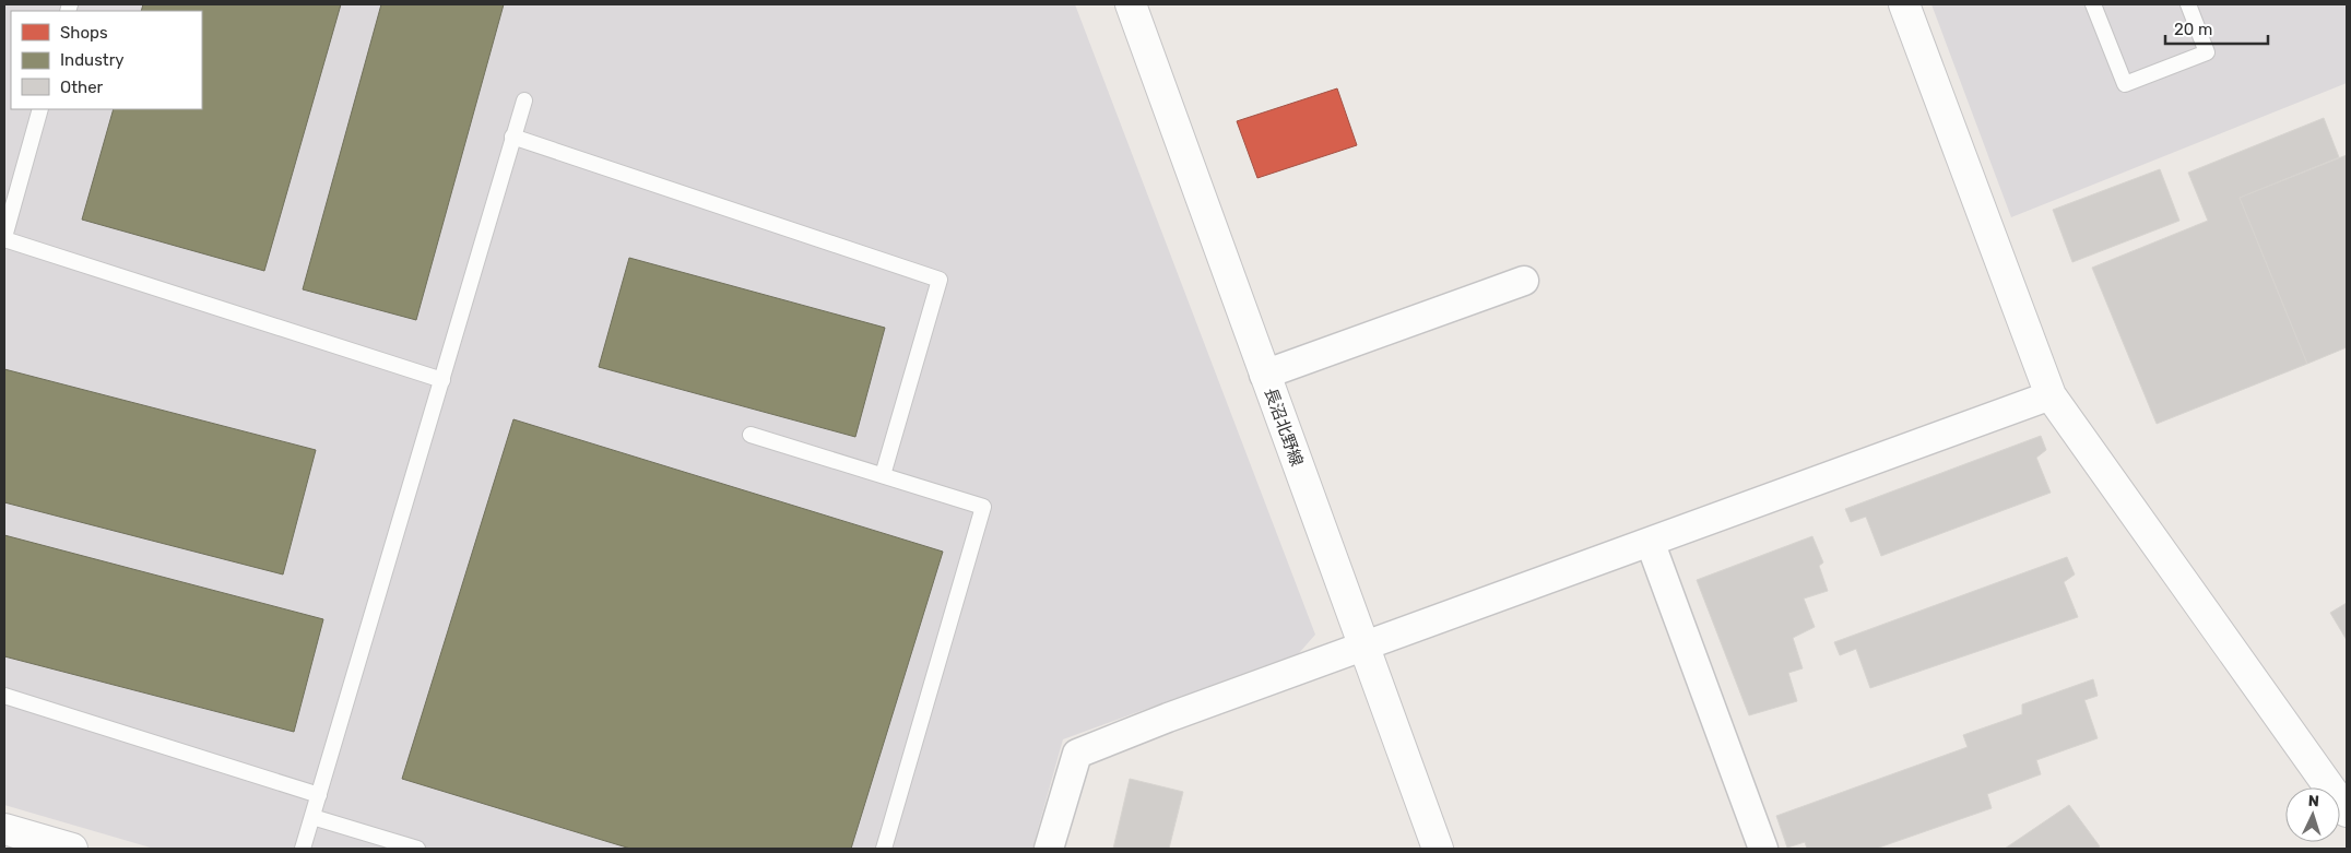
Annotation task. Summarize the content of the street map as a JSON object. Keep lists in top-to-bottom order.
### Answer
{
  "streets": {
    "street": ["長沼北野線"]
  },
  "legend": ["Shops", "Industry", "Other"],
  "scale_bar": "20 m",
  "north": "top"
}
